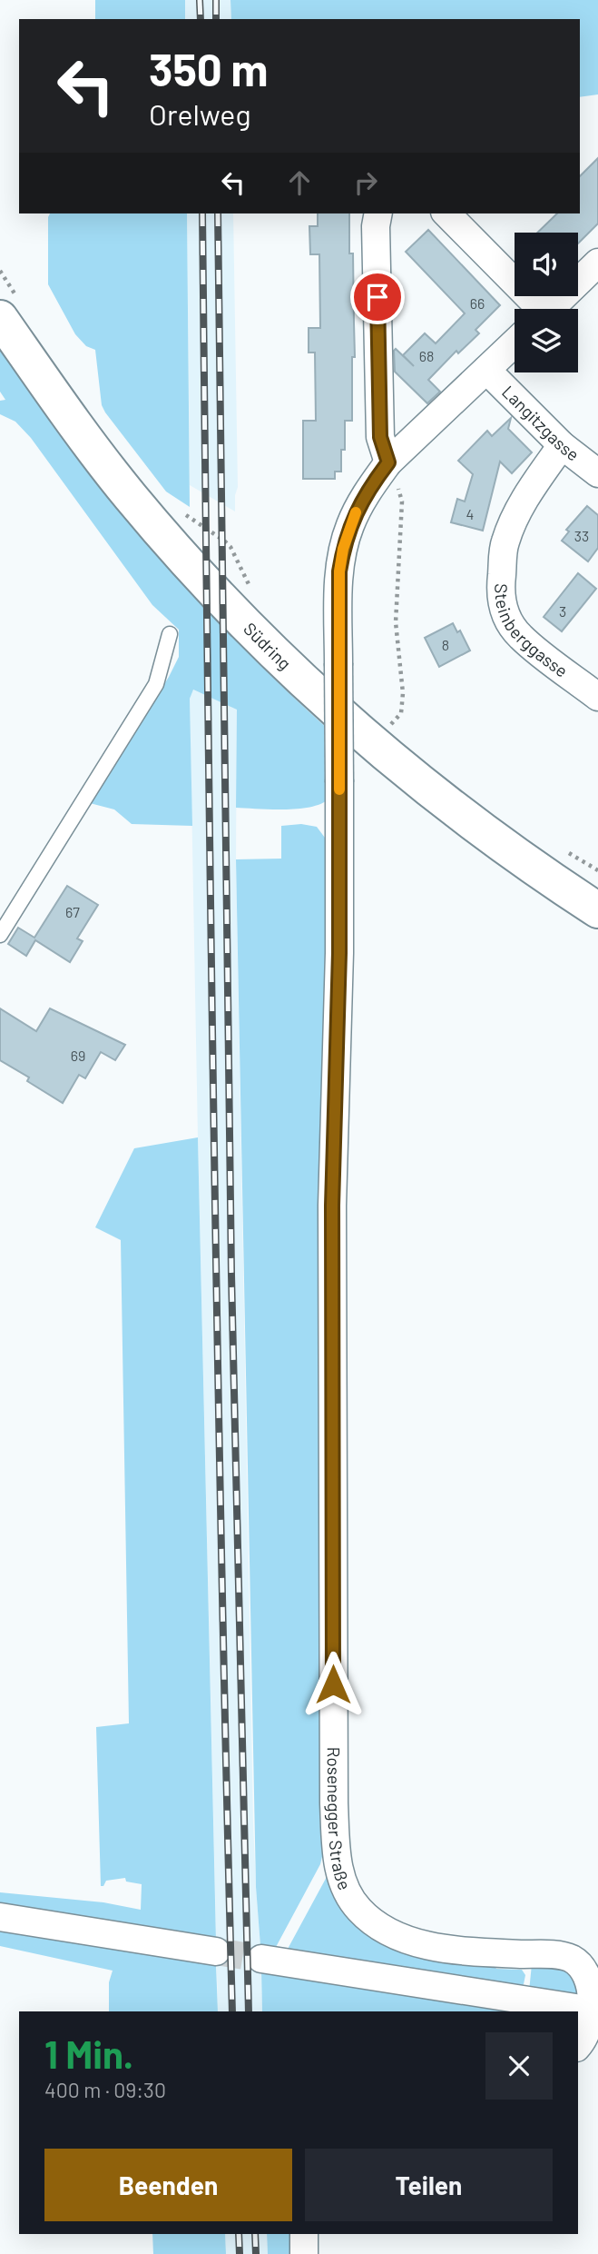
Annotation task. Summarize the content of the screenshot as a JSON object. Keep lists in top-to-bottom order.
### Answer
{
  "streets": {
    "main road": ["Südring"],
    "street": ["Langitzgasse", "Steinberggasse", "Rosenegger Straße"]
  },
  "crossings": [
    ["Langitzgasse", "Steinberggasse"],
    ["Langitzgasse", "Rosenegger Straße"]
  ],
  "house_numbers": [
    "66",
    "68",
    "4",
    "33",
    "3",
    "8",
    "67",
    "69"
  ],
  "page": {
    "turn": ["350 m", "Orelweg"],
    "heading": ["1 Min.", "400 m · 09:30"],
    "buttons": ["Beenden", "Teilen"]
  }
}
